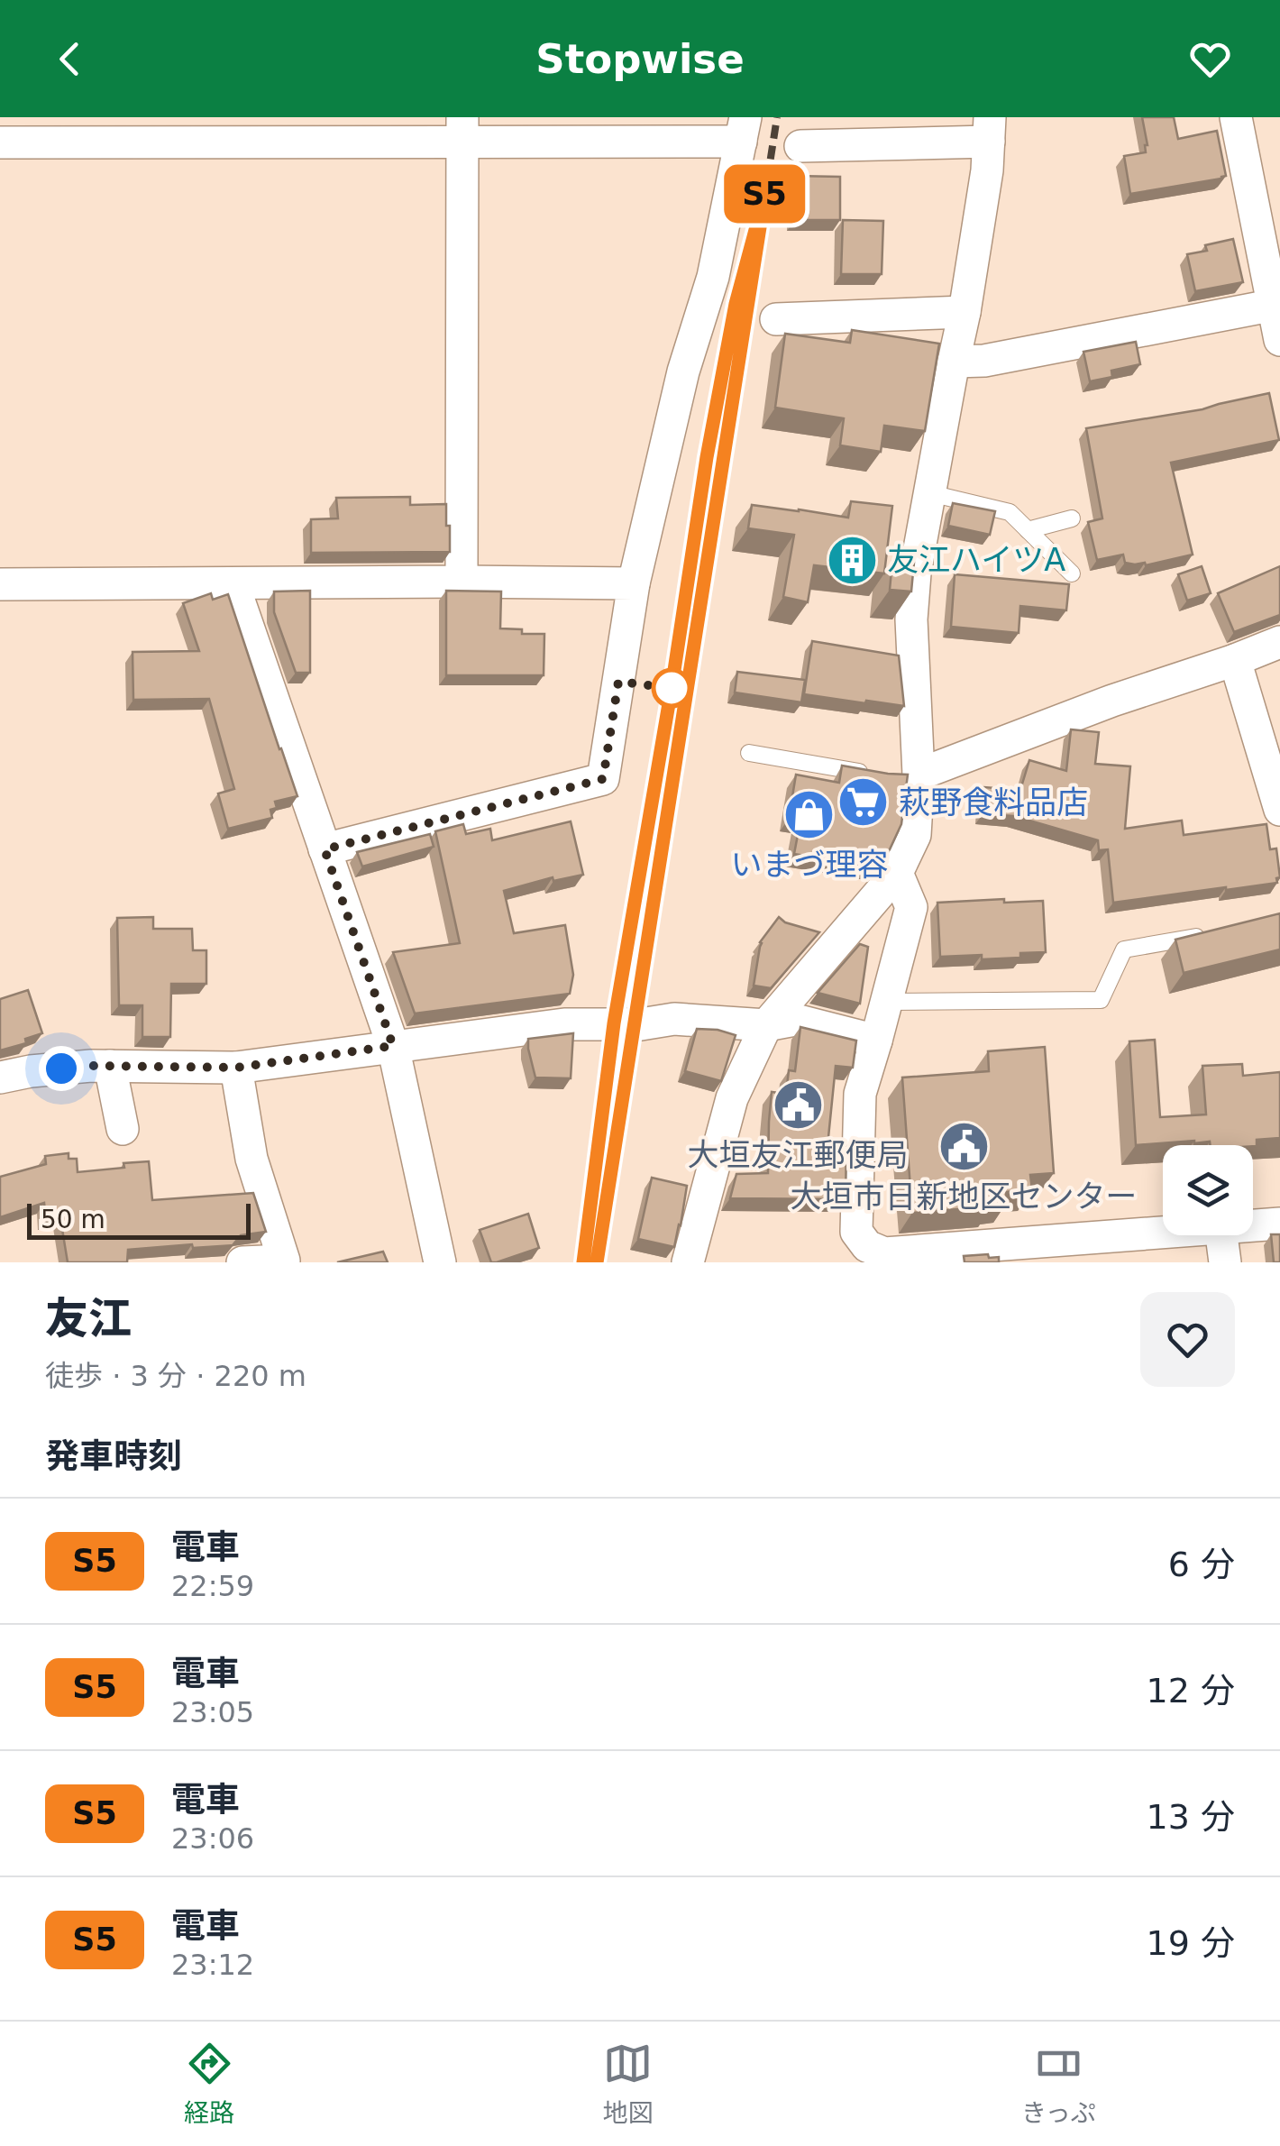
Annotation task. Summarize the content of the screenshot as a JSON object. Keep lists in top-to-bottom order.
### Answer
{
  "places": {
    "building": ["友江ハイツA"],
    "supermarket": ["萩野食料品店"],
    "shop": ["いまづ理容"],
    "public building": ["大垣友江郵便局", "大垣市日新地区センター"]
  },
  "scale_bar": "50 m",
  "page": {
    "header": "Stopwise",
    "on_map": "S5",
    "scale": "50 m",
    "heading": [
      ["友江", "徒歩 · 3 分 · 220 m"],
      "発車時刻"
    ],
    "list": [
      {
        "mark": "S5",
        "name": "電車",
        "note": "22:59",
        "value": "6 分"
      },
      {
        "mark": "S5",
        "name": "電車",
        "note": "23:05",
        "value": "12 分"
      },
      {
        "mark": "S5",
        "name": "電車",
        "note": "23:06",
        "value": "13 分"
      },
      {
        "mark": "S5",
        "name": "電車",
        "note": "23:12",
        "value": "19 分"
      }
    ],
    "tabs": ["経路", "地図", "きっぷ"]
  }
}
